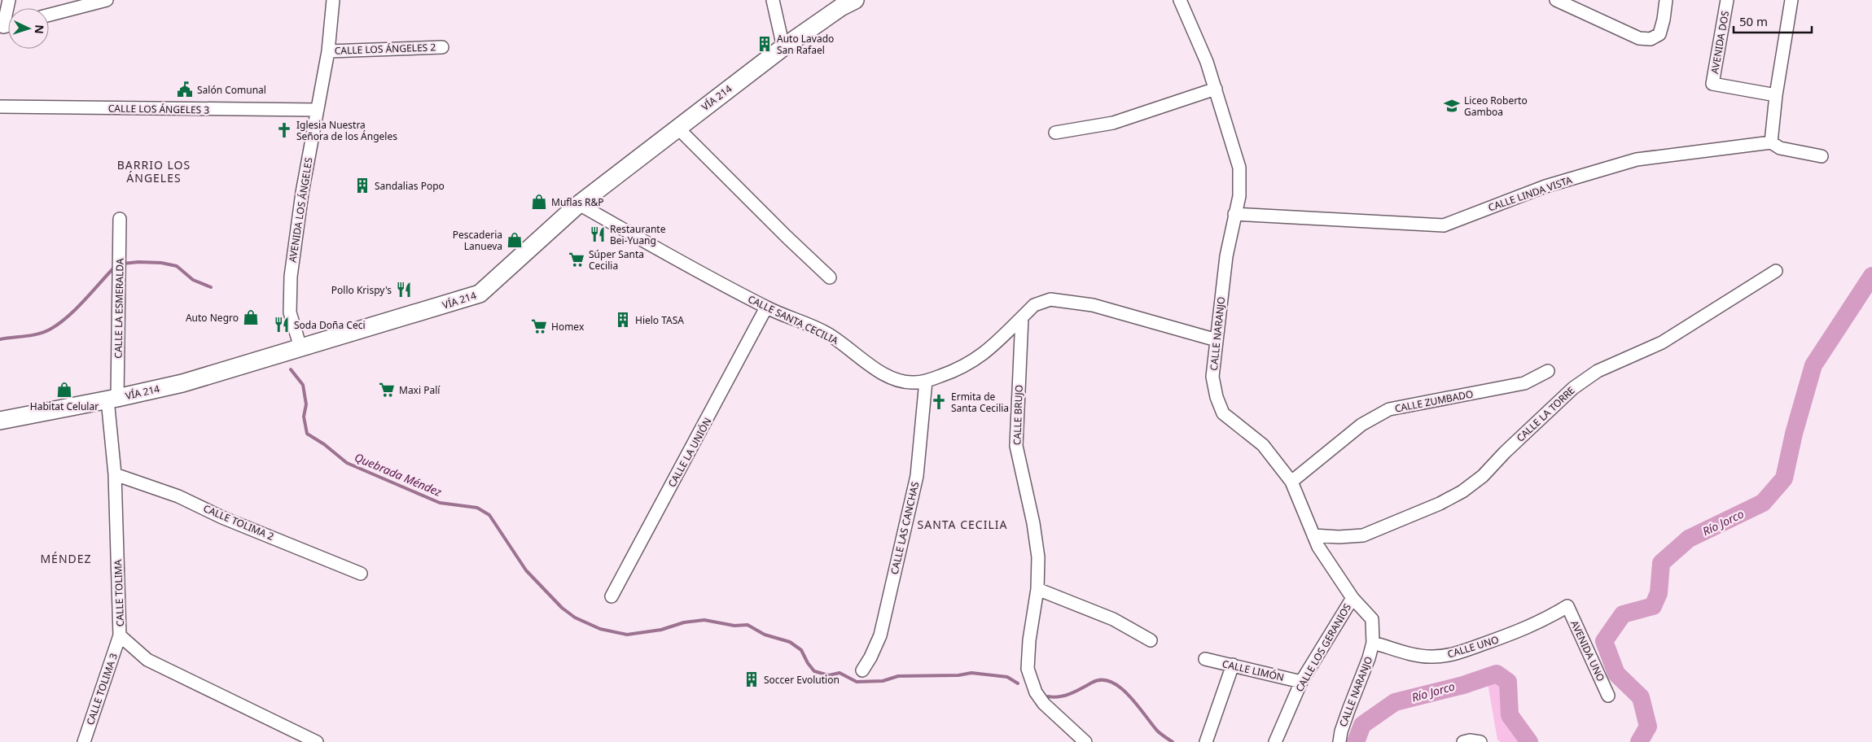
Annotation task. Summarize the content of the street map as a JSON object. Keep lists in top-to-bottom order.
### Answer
{
  "streets": {
    "main road": ["VÍA 214"],
    "street": [
      "AVENIDA DOS",
      "CALLE LOS ÁNGELES 2",
      "CALLE LOS ÁNGELES 3",
      "CALLE LINDA VISTA",
      "AVENIDA LOS ÁNGELES",
      "CALLE LA ESMERALDA",
      "CALLE SANTA CECILIA",
      "CALLE NARANJO",
      "CALLE ZUMBADO",
      "CALLE LA TORRE",
      "CALLE BRUJO",
      "CALLE LA UNIÓN",
      "CALLE TOLIMA 2",
      "CALLE LAS CANCHAS",
      "CALLE TOLIMA",
      "CALLE UNO",
      "CALLE LOS GERANIOS",
      "AVENIDA UNO",
      "CALLE LIMÓN",
      "CALLE TOLIMA 3"
    ]
  },
  "crossings": [
    ["CALLE LOS ÁNGELES 2", "AVENIDA LOS ÁNGELES"],
    ["VÍA 214", "AVENIDA LOS ÁNGELES"],
    ["VÍA 214", "CALLE LA ESMERALDA"],
    ["VÍA 214", "CALLE SANTA CECILIA"],
    ["VÍA 214", "CALLE TOLIMA"],
    ["CALLE LOS ÁNGELES 3", "AVENIDA LOS ÁNGELES"],
    ["CALLE LINDA VISTA", "CALLE NARANJO"],
    ["CALLE LA ESMERALDA", "CALLE TOLIMA"],
    ["CALLE SANTA CECILIA", "CALLE BRUJO"],
    ["CALLE SANTA CECILIA", "CALLE LA UNIÓN"],
    ["CALLE SANTA CECILIA", "CALLE LAS CANCHAS"],
    ["CALLE NARANJO", "CALLE ZUMBADO"],
    ["CALLE NARANJO", "CALLE LA TORRE"],
    ["CALLE NARANJO", "CALLE UNO"],
    ["CALLE NARANJO", "CALLE LOS GERANIOS"],
    ["CALLE TOLIMA 2", "CALLE TOLIMA"],
    ["CALLE TOLIMA", "CALLE TOLIMA 3"],
    ["CALLE UNO", "AVENIDA UNO"],
    ["CALLE LOS GERANIOS", "CALLE LIMÓN"]
  ],
  "districts": ["BARRIO LOS ÁNGELES", "SANTA CECILIA", "MÉNDEZ"],
  "water": ["Quebrada Méndez", "Río Jorco"],
  "places": {
    "building": [
      "Auto Lavado San Rafael",
      "Sandalias Popo",
      "Hielo TASA",
      "Soccer Evolution"
    ],
    "public building": ["Salón Comunal"],
    "school or university": ["Liceo Roberto Gamboa"],
    "church": ["Iglesia Nuestra Señora de los Ángeles", "Ermita de Santa Cecilia"],
    "shop": [
      "Muflas R&P",
      "Pescaderia Lanueva",
      "Auto Negro",
      "Habitat Celular"
    ],
    "restaurant": ["Restaurante Bei-Yuang", "Pollo Krispy's", "Soda Doña Ceci"],
    "supermarket": ["Súper Santa Cecilia", "Homex", "Maxi Palí"]
  },
  "scale_bar": "50 m",
  "north": "right"
}
